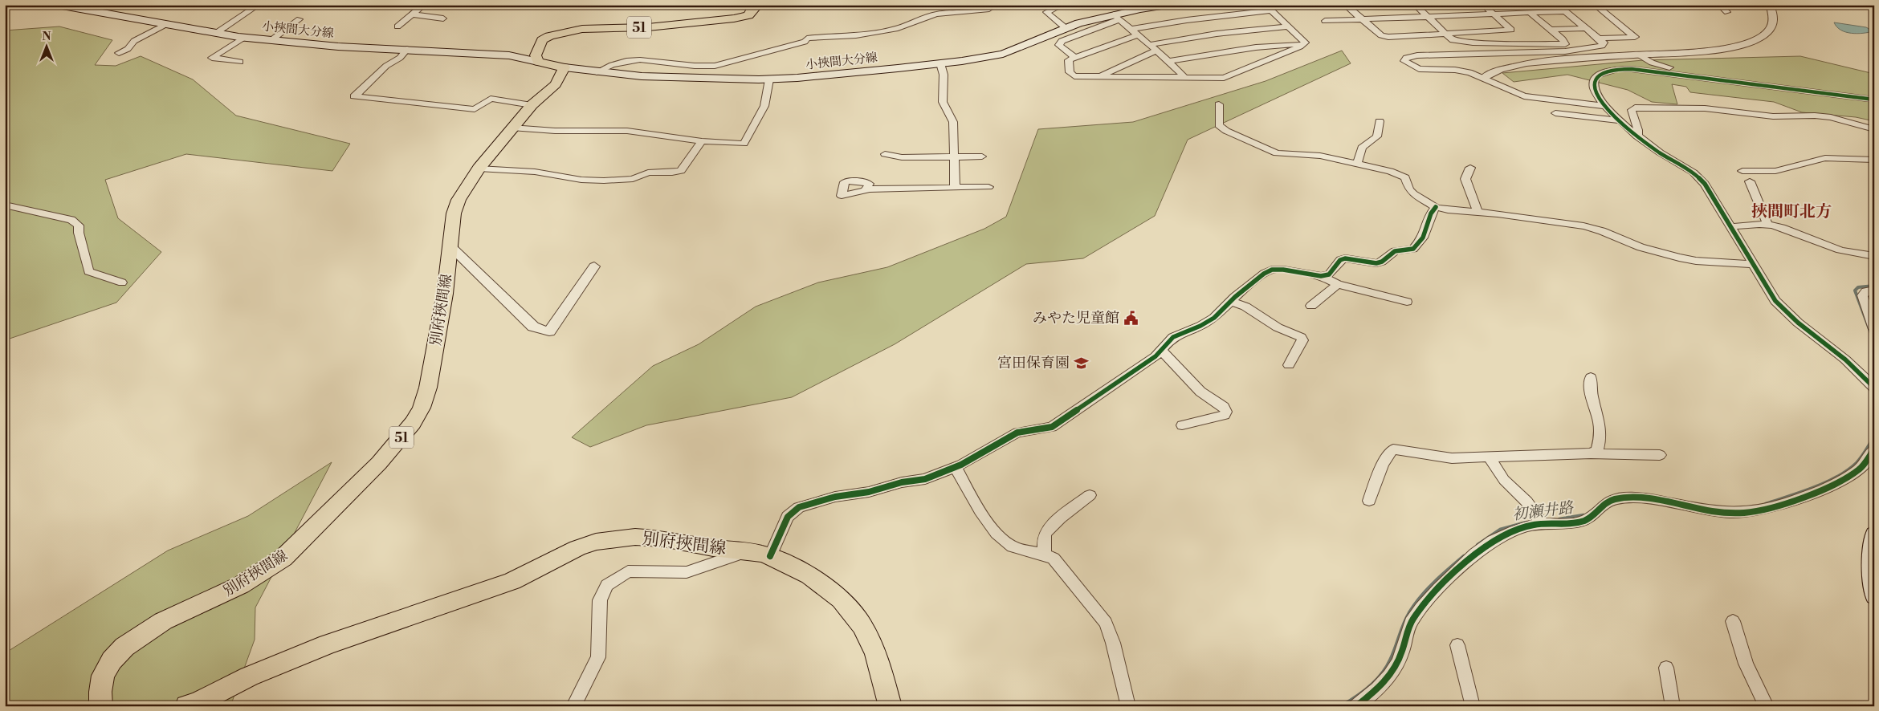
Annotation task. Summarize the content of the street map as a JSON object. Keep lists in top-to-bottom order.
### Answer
{
  "streets": {
    "main road": ["51", "小挾間大分線", "別府挾間線"]
  },
  "crossings": [
    ["51", "小挾間大分線"],
    ["小挾間大分線", "別府挾間線"]
  ],
  "districts": ["挾間町北方"],
  "water": ["初瀬井路"],
  "places": {
    "public building": ["みやた児童館"],
    "school or university": ["宮田保育園"]
  },
  "north": "top"
}
